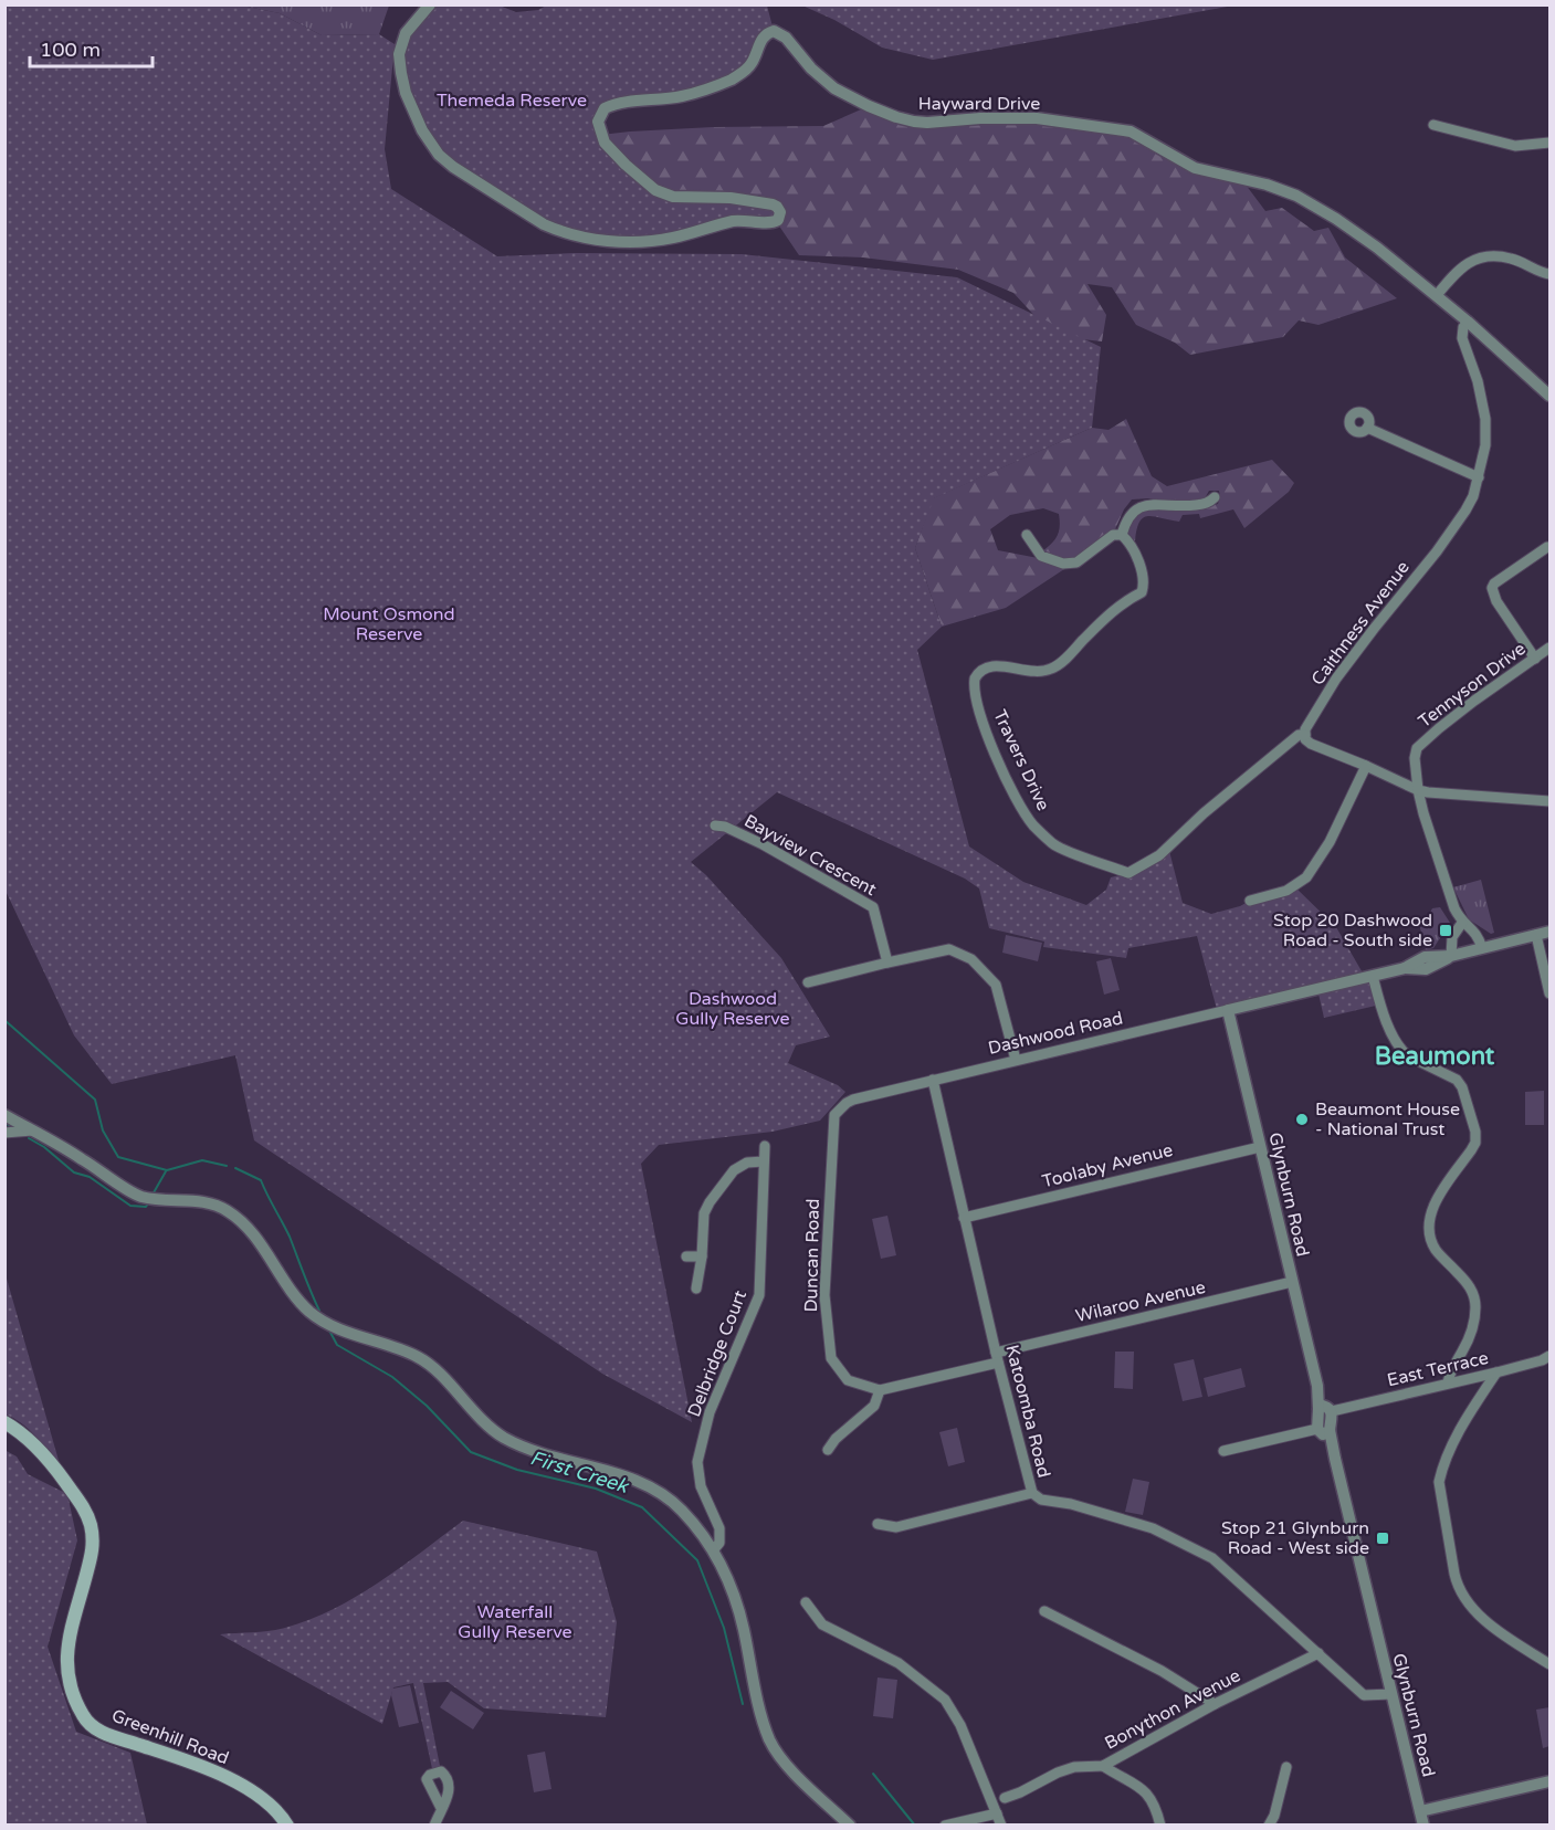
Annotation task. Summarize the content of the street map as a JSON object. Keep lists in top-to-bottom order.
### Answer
{
  "streets": {
    "main road": ["Greenhill Road"],
    "street": [
      "Hayward Drive",
      "Caithness Avenue",
      "Tennyson Drive",
      "Travers Drive",
      "Bayview Crescent",
      "Dashwood Road",
      "Toolaby Avenue",
      "Glynburn Road",
      "Duncan Road",
      "Wilaroo Avenue",
      "Delbridge Court",
      "East Terrace",
      "Katoomba Road",
      "Bonython Avenue"
    ]
  },
  "crossings": [
    ["Caithness Avenue", "Travers Drive"],
    ["Dashwood Road", "Glynburn Road"],
    ["Dashwood Road", "Duncan Road"],
    ["Dashwood Road", "Katoomba Road"],
    ["Toolaby Avenue", "Glynburn Road"],
    ["Toolaby Avenue", "Katoomba Road"],
    ["Glynburn Road", "Wilaroo Avenue"],
    ["Glynburn Road", "East Terrace"],
    ["Glynburn Road", "Katoomba Road"],
    ["Wilaroo Avenue", "Katoomba Road"],
    ["Katoomba Road", "Bonython Avenue"]
  ],
  "districts": ["Beaumont"],
  "water": ["First Creek"],
  "parks": [
    "Themeda Reserve",
    "Mount Osmond Reserve",
    "Dashwood Gully Reserve",
    "Waterfall Gully Reserve"
  ],
  "places": {
    "transit": ["Stop 20 Dashwood Road - South side", "Stop 21 Glynburn Road - West side"],
    "other": ["Beaumont House - National Trust"]
  },
  "scale_bar": "100 m"
}
